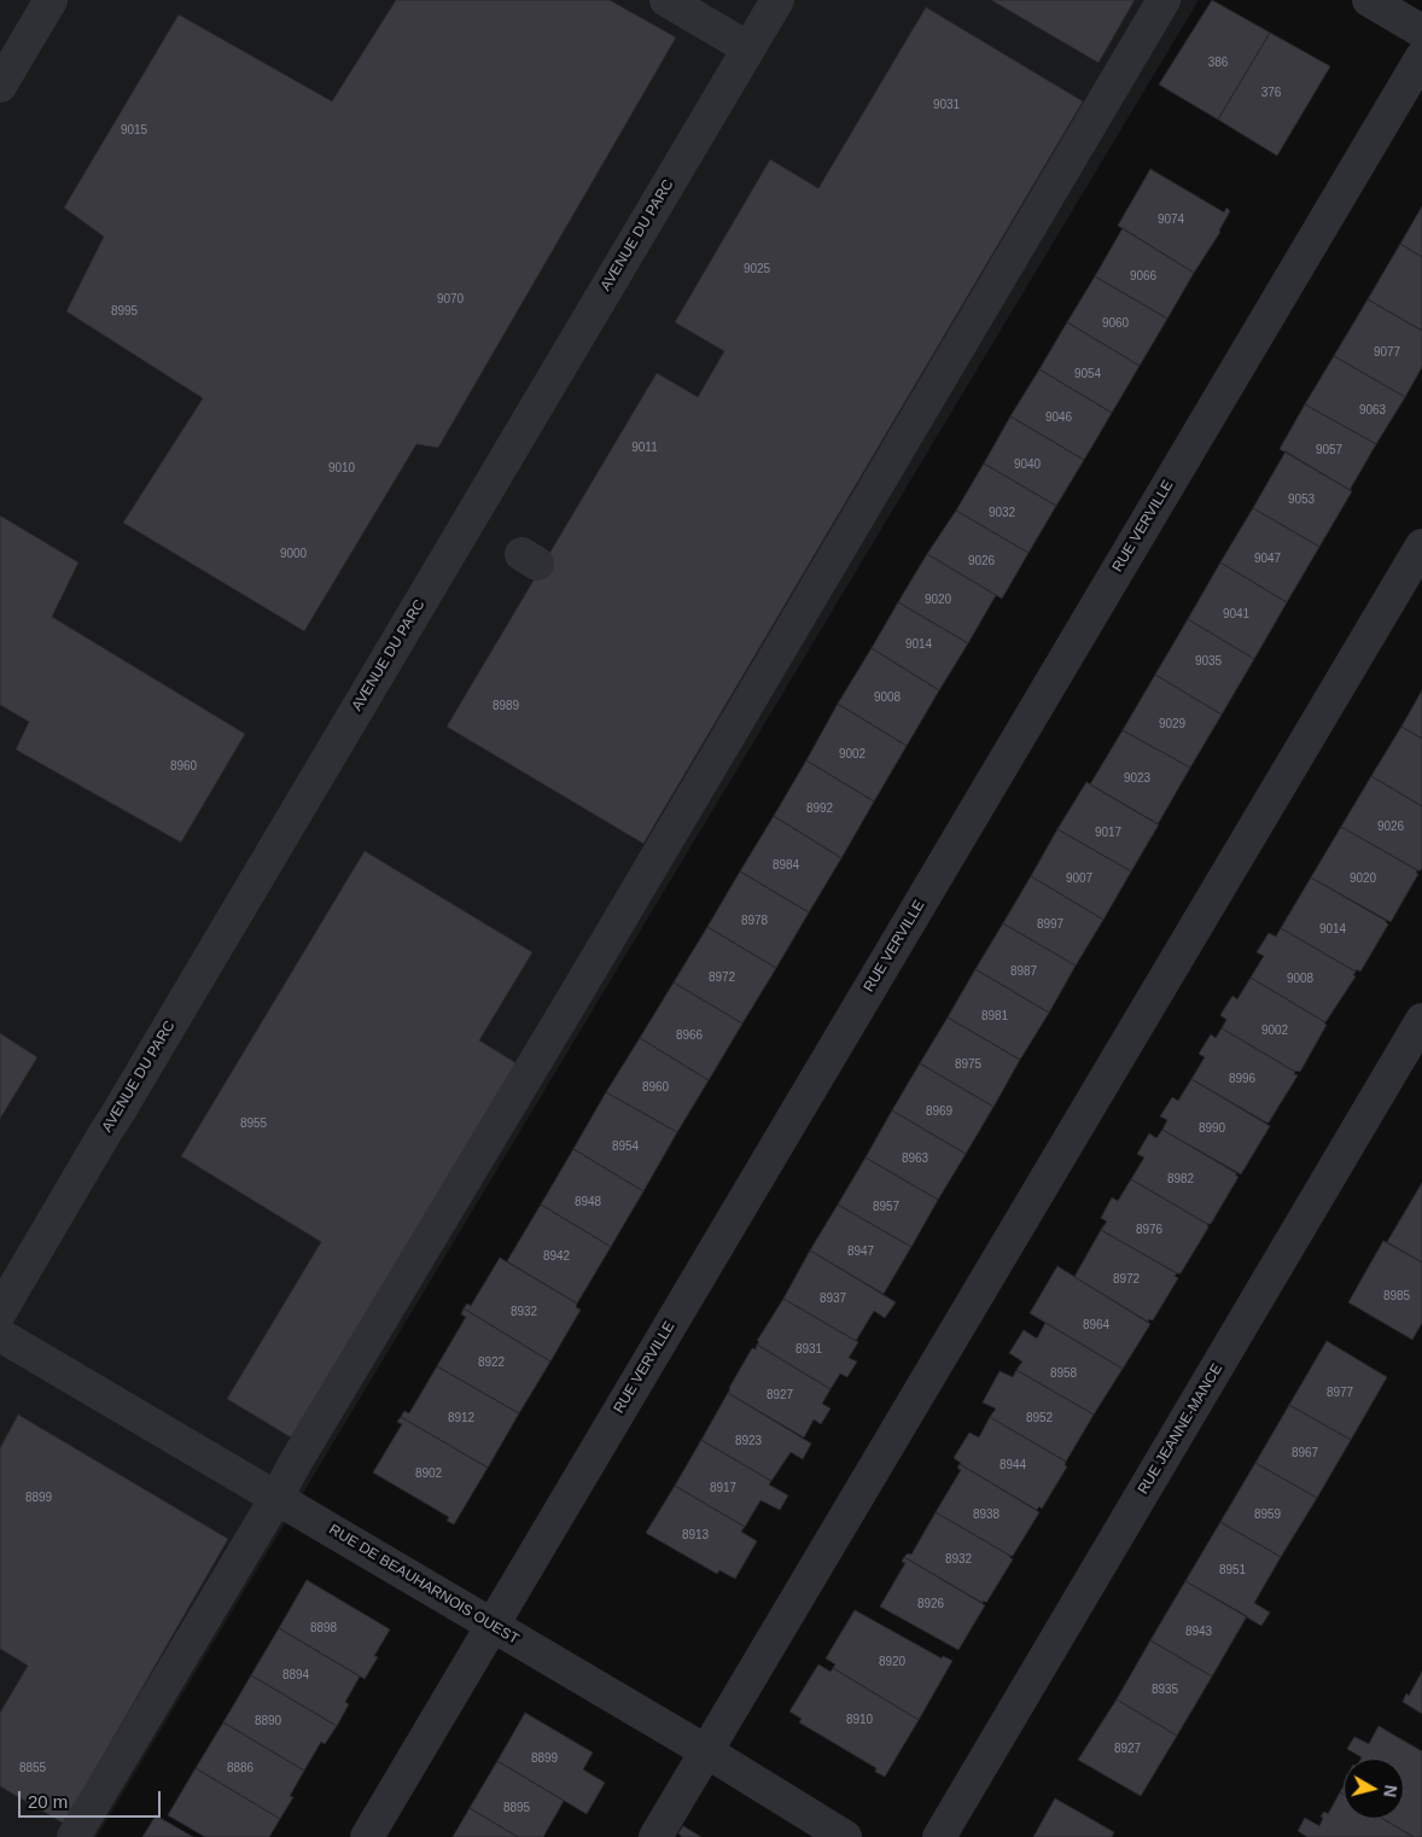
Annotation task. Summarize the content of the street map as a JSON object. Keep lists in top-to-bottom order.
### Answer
{
  "streets": {
    "street": [
      "AVENUE DU PARC",
      "RUE VERVILLE",
      "RUE JEANNE-MANCE",
      "RUE DE BEAUHARNOIS OUEST"
    ]
  },
  "crossings": [
    ["RUE VERVILLE", "RUE DE BEAUHARNOIS OUEST"]
  ],
  "house_numbers": [
    "386",
    "376",
    "9031",
    "9015",
    "9074",
    "9025",
    "9066",
    "9070",
    "8995",
    "9060",
    "9077",
    "9054",
    "9063",
    "9046",
    "9011",
    "9057",
    "9040",
    "9010",
    "9053",
    "9032",
    "9000",
    "9047",
    "9026",
    "9020",
    "9041",
    "9014",
    "9035",
    "9008",
    "8989",
    "9029",
    "9002",
    "8960",
    "9023",
    "8992",
    "9026",
    "9017",
    "8984",
    "9007",
    "9020",
    "8978",
    "8997",
    "9014",
    "8987",
    "8972",
    "9008",
    "8981",
    "9002",
    "8966",
    "8975",
    "8996",
    "8960",
    "8969",
    "8955",
    "8990",
    "8954",
    "8963",
    "8982",
    "8948",
    "8957",
    "8976",
    "8947",
    "8942",
    "8972",
    "8985",
    "8937",
    "8932",
    "8964",
    "8931",
    "8922",
    "8958",
    "8977",
    "8927",
    "8912",
    "8952",
    "8923",
    "8967",
    "8944",
    "8902",
    "8917",
    "8899",
    "8938",
    "8959",
    "8913",
    "8932",
    "8951",
    "8926",
    "8898",
    "8943",
    "8920",
    "8894",
    "8935",
    "8910",
    "8890",
    "8927",
    "8899",
    "8855",
    "8886",
    "8895"
  ],
  "scale_bar": "20 m",
  "north": "right"
}
